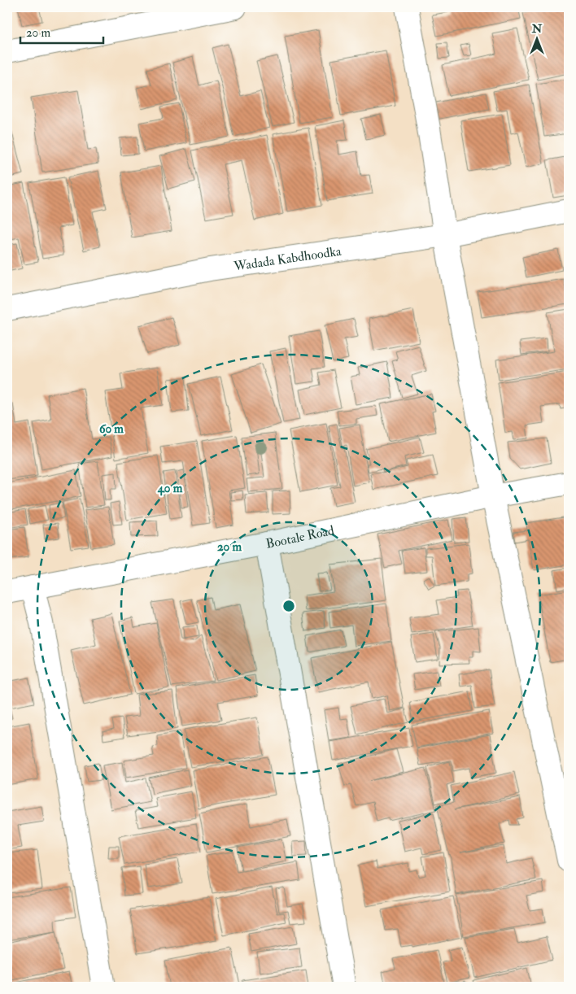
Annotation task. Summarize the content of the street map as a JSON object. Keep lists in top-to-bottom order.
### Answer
{
  "streets": {
    "street": ["Wadada Kabdhoodka", "Bootale Road"]
  },
  "scale_bar": "20 m",
  "north": "top",
  "rings": ["60 m", "40 m", "20 m"]
}
